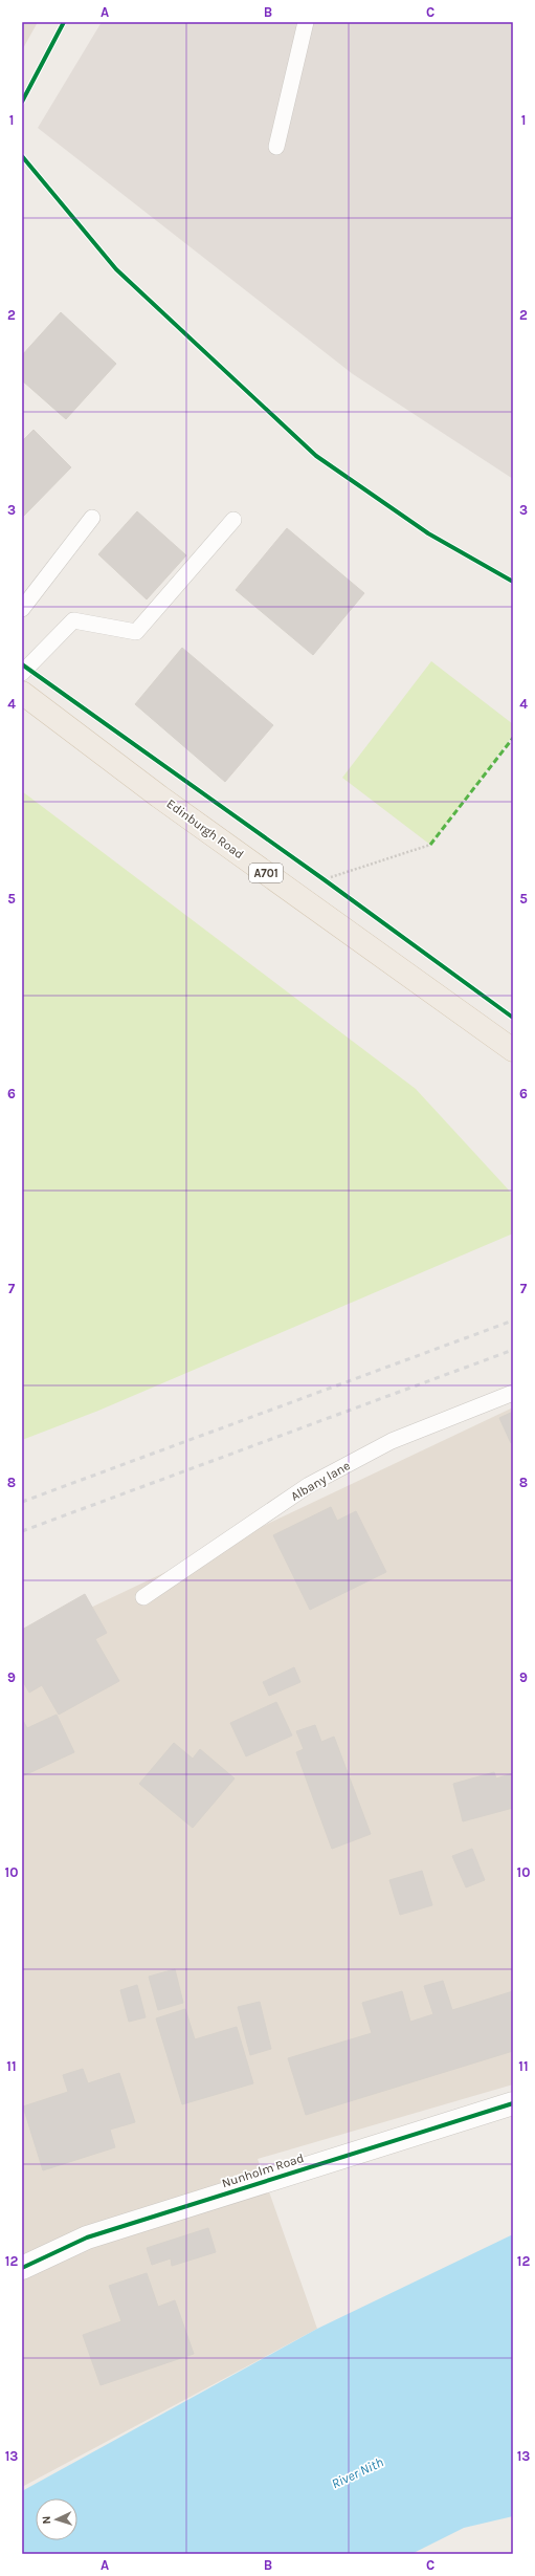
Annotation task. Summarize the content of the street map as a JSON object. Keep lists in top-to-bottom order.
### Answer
{
  "streets": {
    "main road": ["Edinburgh Road", "A701"],
    "street": ["Nunholm Road"],
    "lane": ["Albany lane"]
  },
  "water": ["River Nith"],
  "north": "left",
  "grid": {
    "columns": ["A", "B", "C"],
    "rows": [
      "1",
      "2",
      "3",
      "4",
      "5",
      "6",
      "7",
      "8",
      "9",
      "10",
      "11",
      "12",
      "13"
    ]
  }
}
